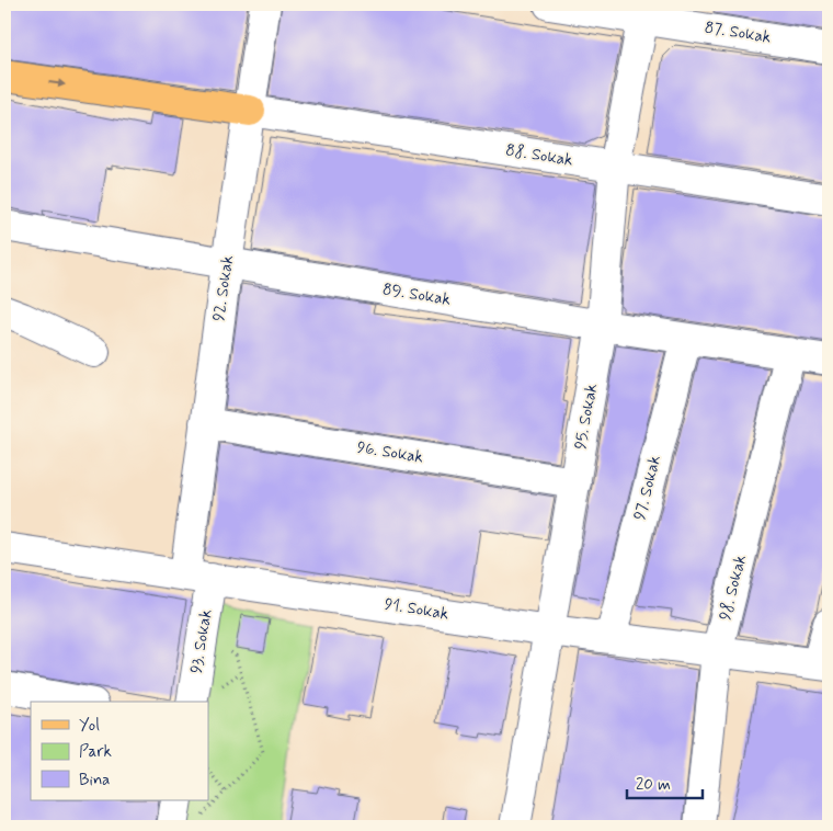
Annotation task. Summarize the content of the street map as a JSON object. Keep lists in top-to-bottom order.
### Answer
{
  "streets": {
    "street": [
      "87. Sokak",
      "88. Sokak",
      "92. Sokak",
      "89. Sokak",
      "95. Sokak",
      "96. Sokak",
      "97. Sokak",
      "98. Sokak",
      "91. Sokak",
      "93. Sokak"
    ]
  },
  "crossings": [
    ["87. Sokak", "95. Sokak"],
    ["88. Sokak", "92. Sokak"],
    ["88. Sokak", "95. Sokak"],
    ["92. Sokak", "89. Sokak"],
    ["92. Sokak", "96. Sokak"],
    ["92. Sokak", "91. Sokak"],
    ["92. Sokak", "93. Sokak"],
    ["89. Sokak", "95. Sokak"],
    ["89. Sokak", "97. Sokak"],
    ["89. Sokak", "98. Sokak"],
    ["95. Sokak", "96. Sokak"],
    ["95. Sokak", "91. Sokak"],
    ["97. Sokak", "91. Sokak"],
    ["98. Sokak", "91. Sokak"],
    ["91. Sokak", "93. Sokak"]
  ],
  "legend": ["Yol", "Park", "Bina"],
  "scale_bar": "20 m"
}
